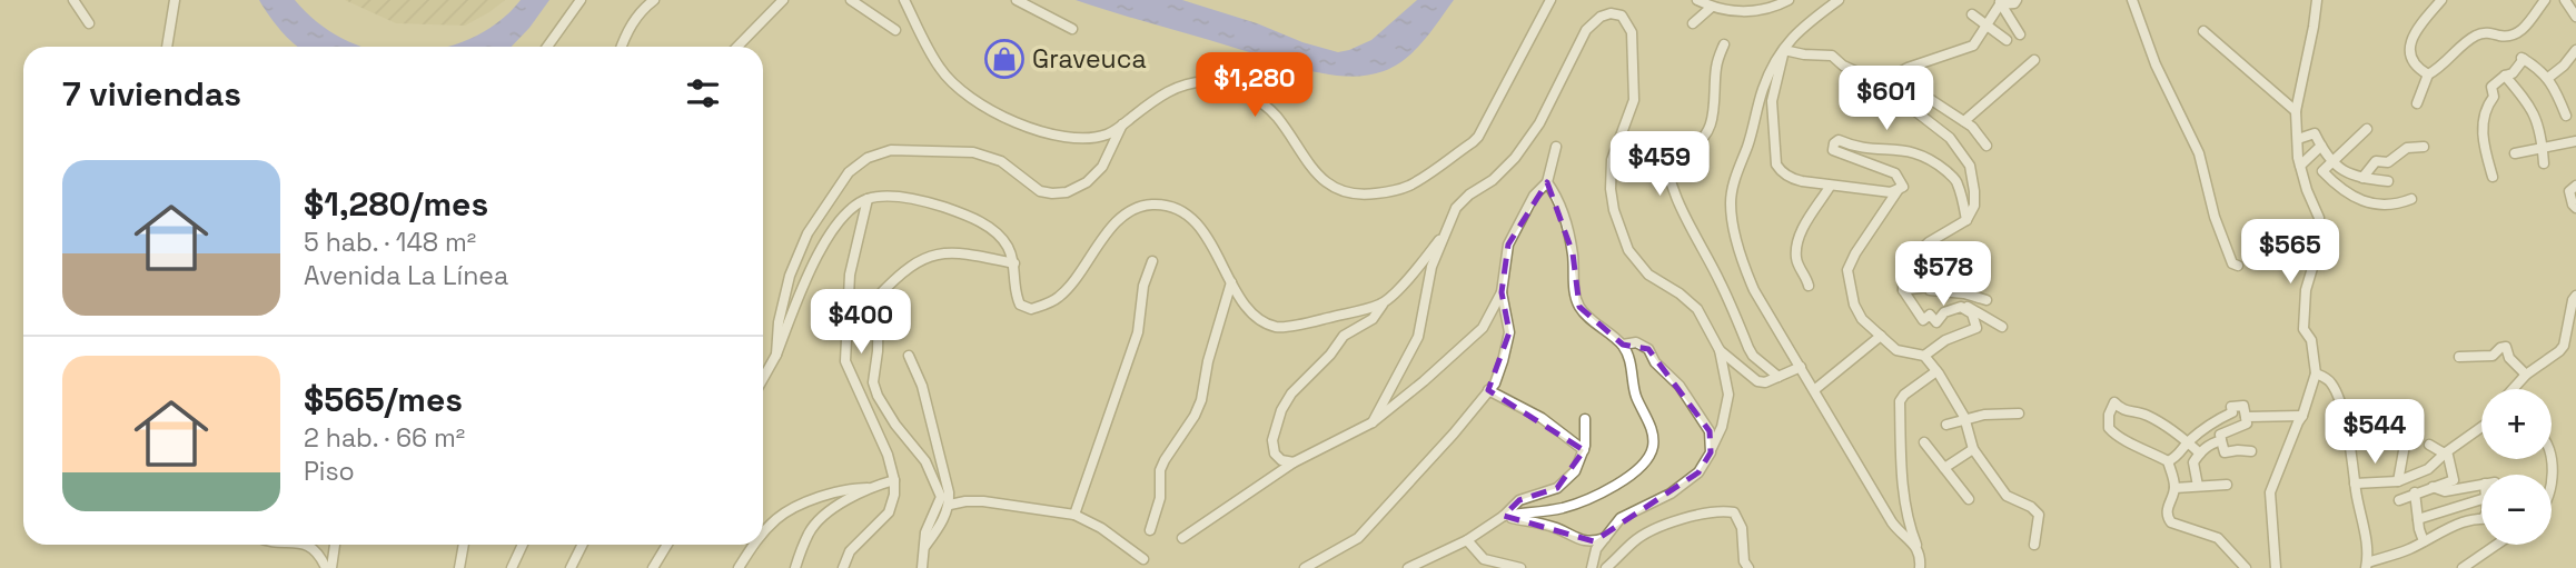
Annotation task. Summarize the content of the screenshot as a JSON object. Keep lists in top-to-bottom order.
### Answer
{
  "places": {
    "shop": ["Graveuca"]
  },
  "page": {
    "heading": "7 viviendas",
    "price": [
      "$1,280",
      "$601",
      "$459",
      "$565",
      "$578",
      "$400",
      "$544"
    ],
    "list": [
      {
        "name": "$1,280/mes",
        "note": "5 hab. · 148 m² · Avenida La Línea"
      },
      {
        "name": "$565/mes",
        "note": "2 hab. · 66 m² · Piso"
      }
    ],
    "map_buttons": ["+", "−"]
  }
}
